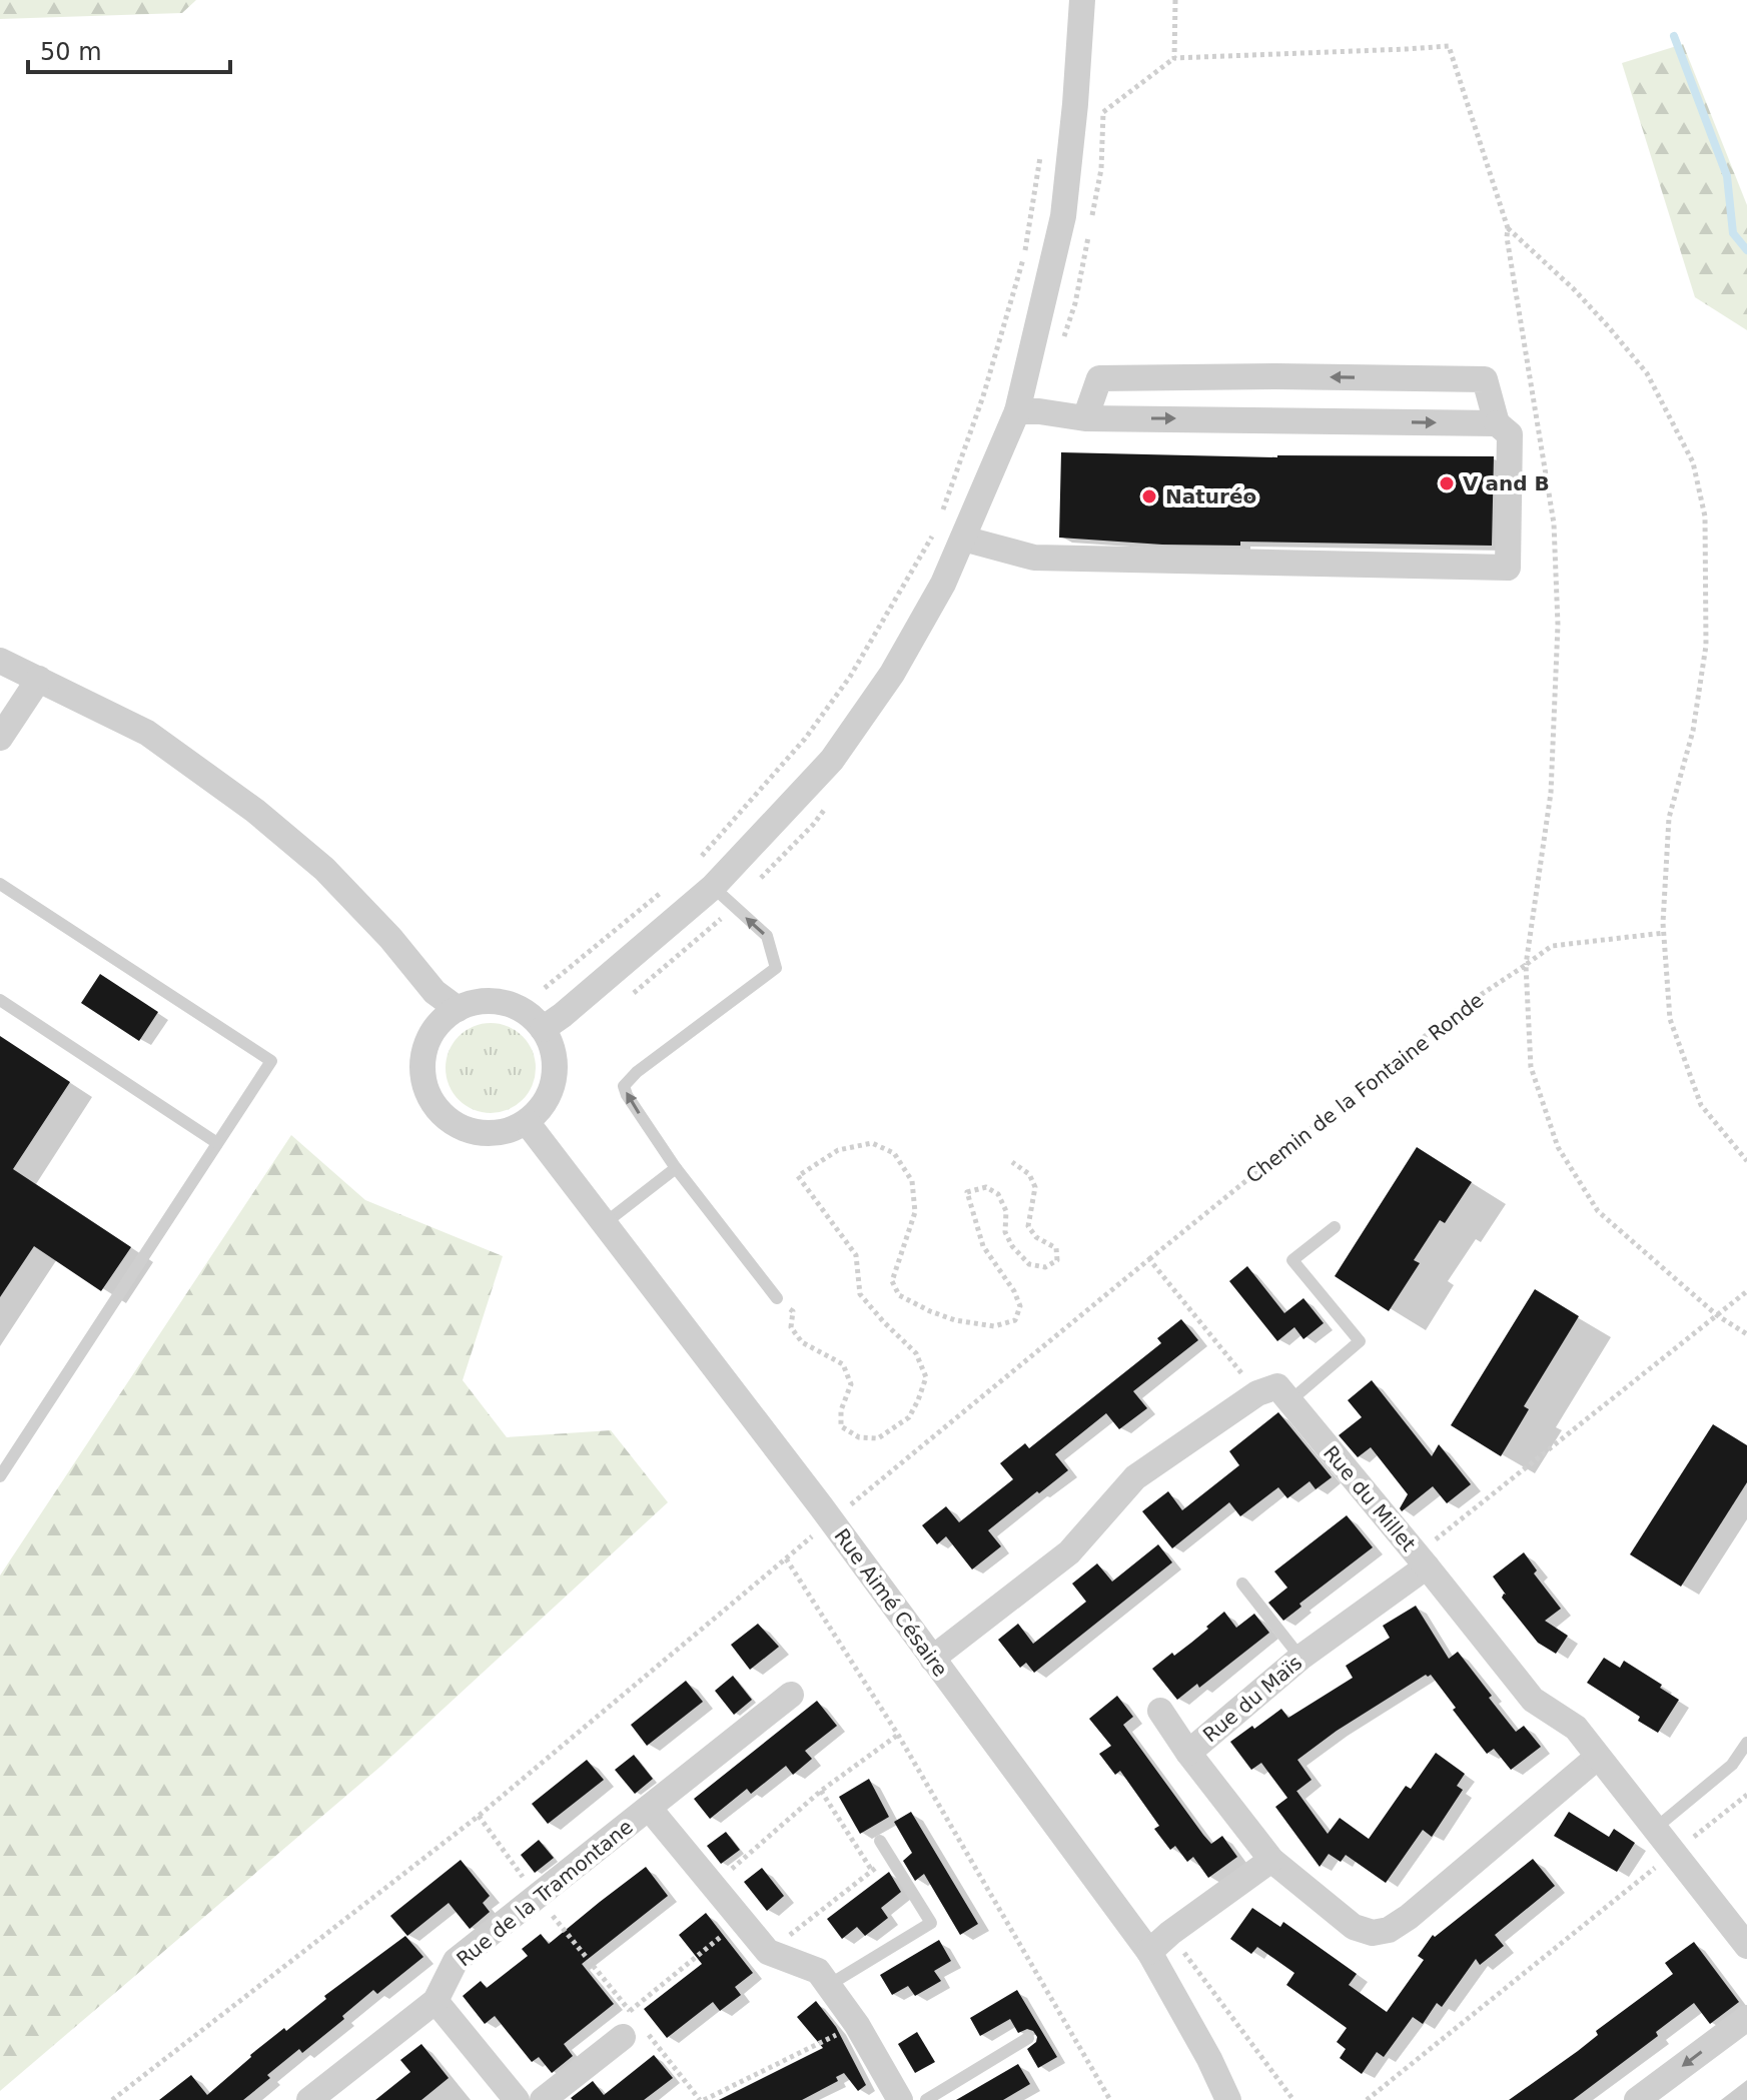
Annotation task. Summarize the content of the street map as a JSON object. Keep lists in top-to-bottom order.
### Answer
{
  "streets": {
    "street": [
      "Rue du Millet",
      "Rue Aimé Césaire",
      "Rue du Maïs",
      "Rue de la Tramontane"
    ],
    "path": ["Chemin de la Fontaine Ronde"]
  },
  "crossings": [
    ["Chemin de la Fontaine Ronde", "Rue Aimé Césaire"],
    ["Rue du Millet", "Rue du Maïs"]
  ],
  "places": ["V and B", "Naturéo"],
  "scale_bar": "50 m"
}
